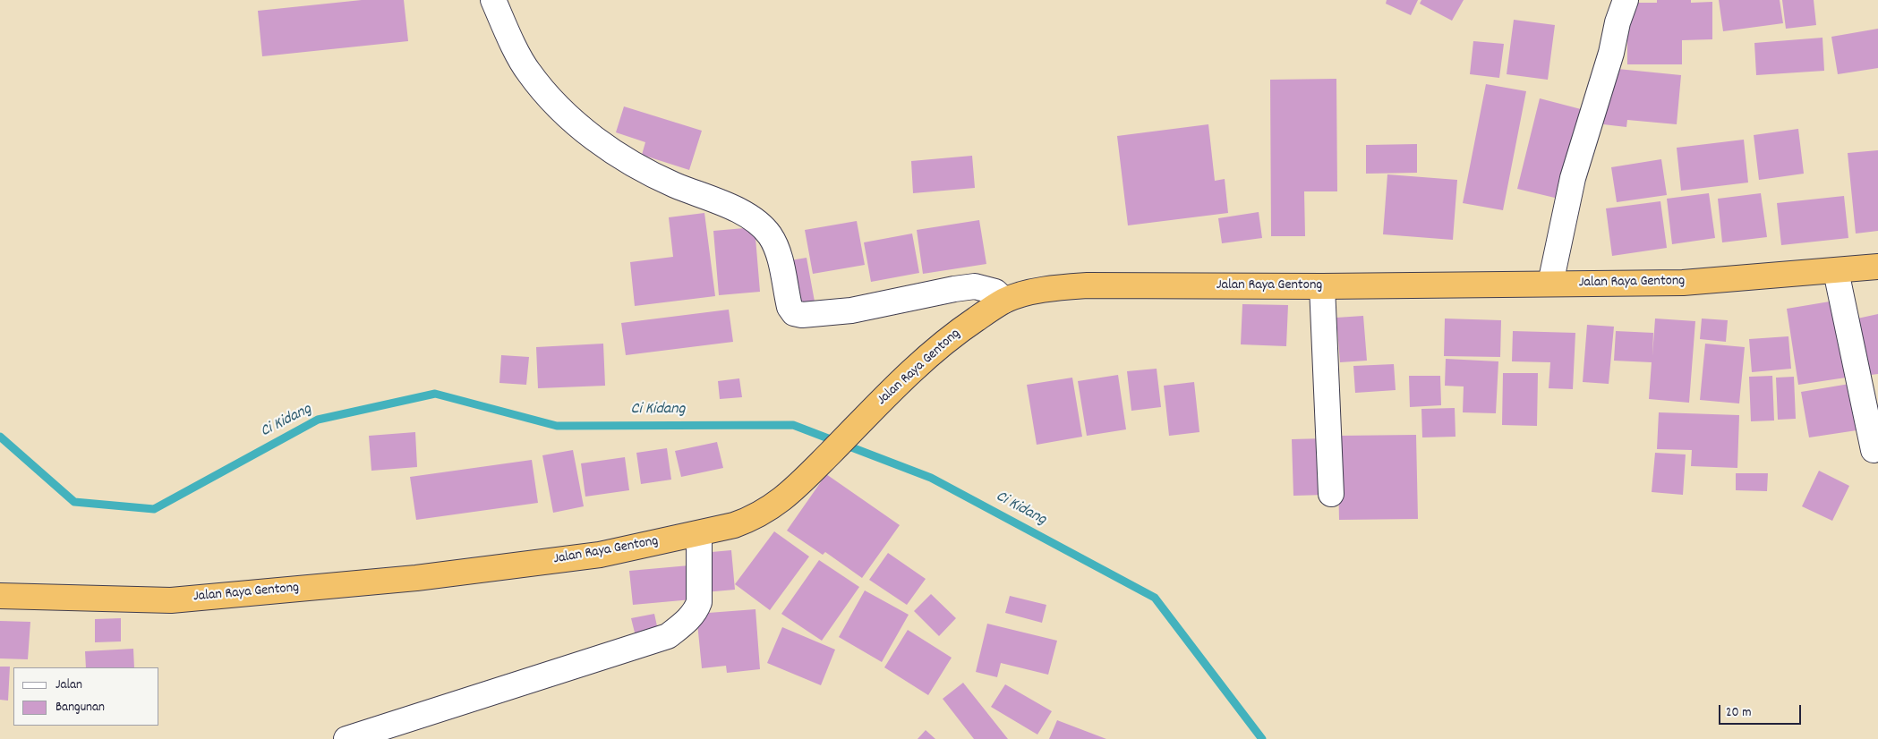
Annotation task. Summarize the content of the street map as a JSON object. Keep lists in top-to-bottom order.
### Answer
{
  "streets": {
    "highway": ["Jalan Raya Gentong"]
  },
  "water": ["Ci Kidang"],
  "legend": ["Jalan", "Bangunan"],
  "scale_bar": "20 m"
}
